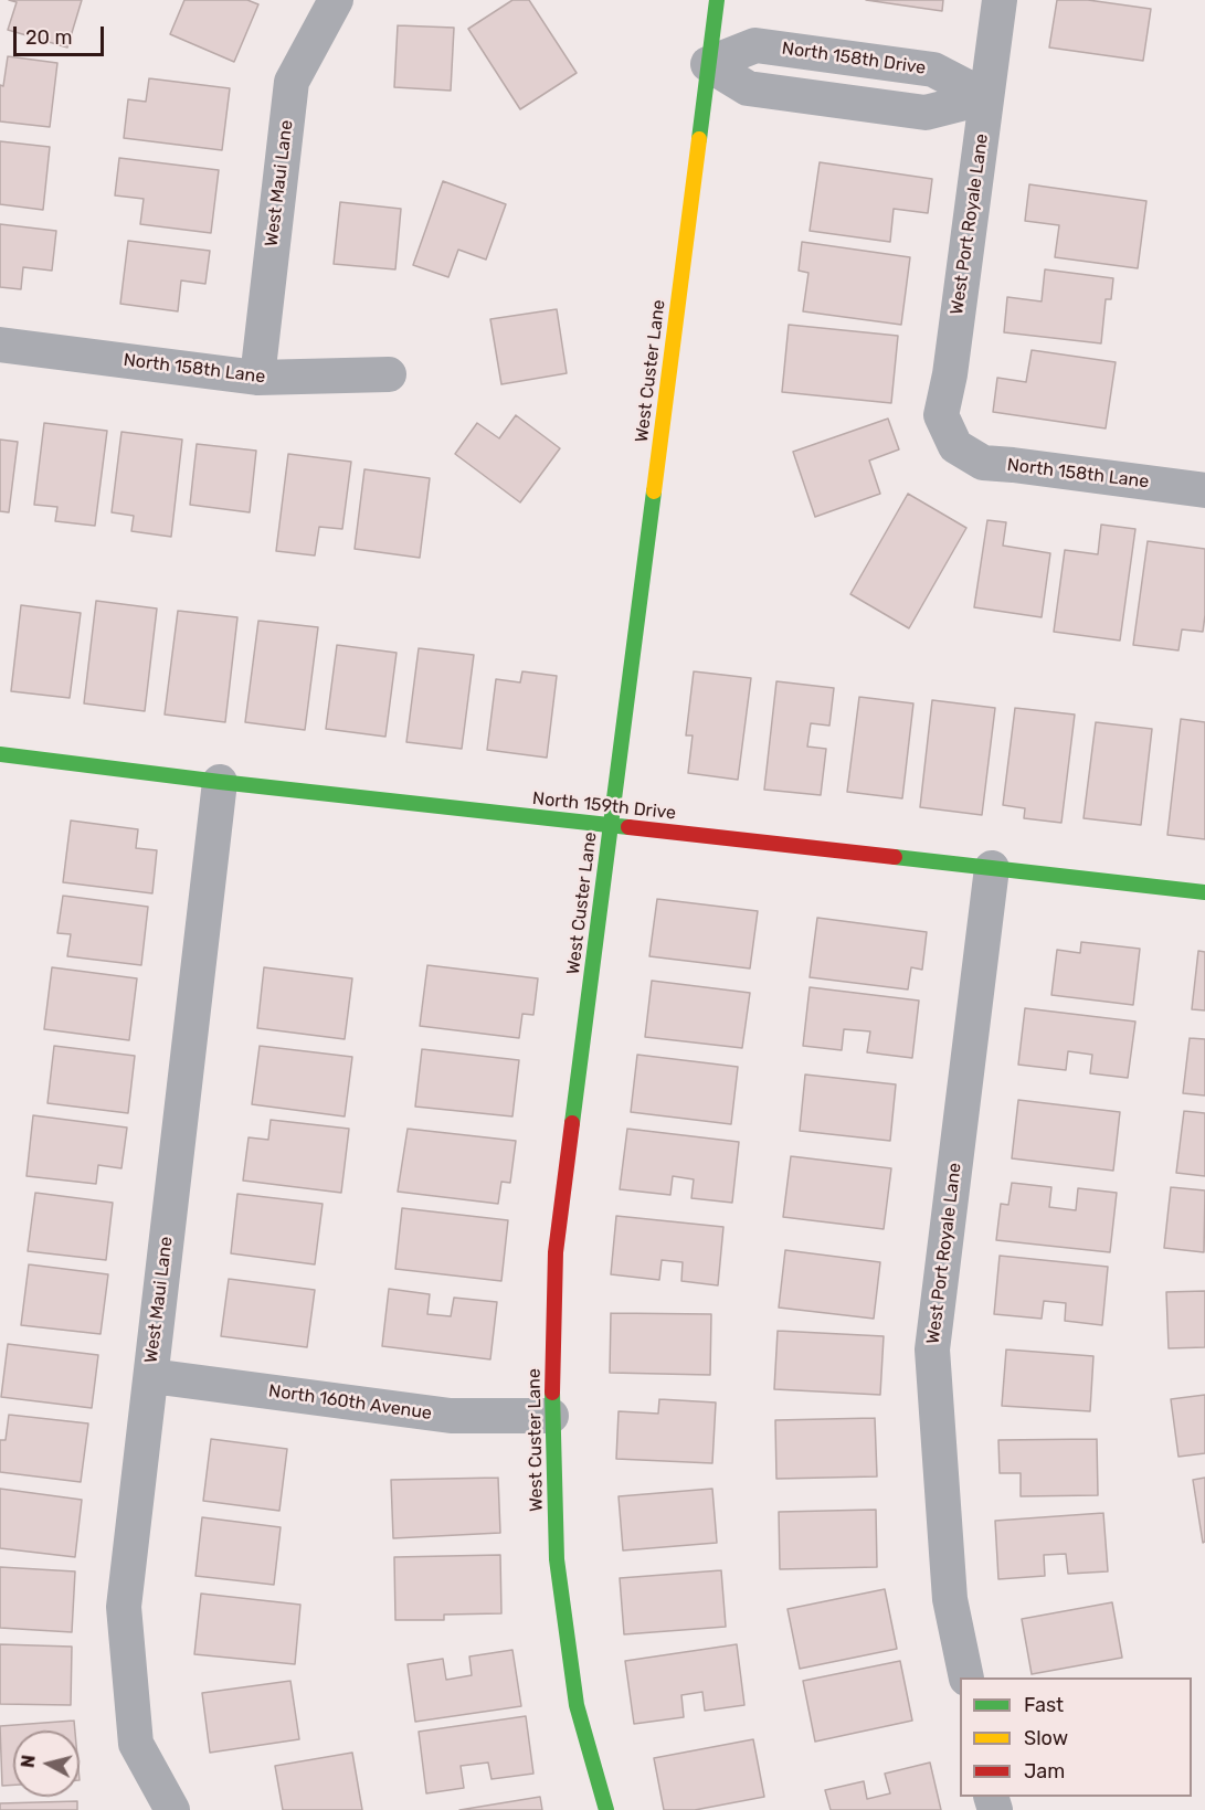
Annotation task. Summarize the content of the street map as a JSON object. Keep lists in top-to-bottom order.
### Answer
{
  "streets": {
    "street": [
      "North 158th Drive",
      "West Maui Lane",
      "West Port Royale Lane",
      "North 158th Lane",
      "West Custer Lane",
      "North 159th Drive",
      "North 160th Avenue"
    ]
  },
  "crossings": [
    ["North 158th Drive", "West Port Royale Lane"],
    ["North 158th Drive", "West Custer Lane"],
    ["West Maui Lane", "North 158th Lane"],
    ["West Maui Lane", "North 159th Drive"],
    ["West Maui Lane", "North 160th Avenue"],
    ["West Port Royale Lane", "North 158th Lane"],
    ["West Port Royale Lane", "North 159th Drive"],
    ["West Custer Lane", "North 159th Drive"],
    ["West Custer Lane", "North 160th Avenue"]
  ],
  "legend": ["Fast", "Slow", "Jam"],
  "scale_bar": "20 m",
  "north": "left"
}
